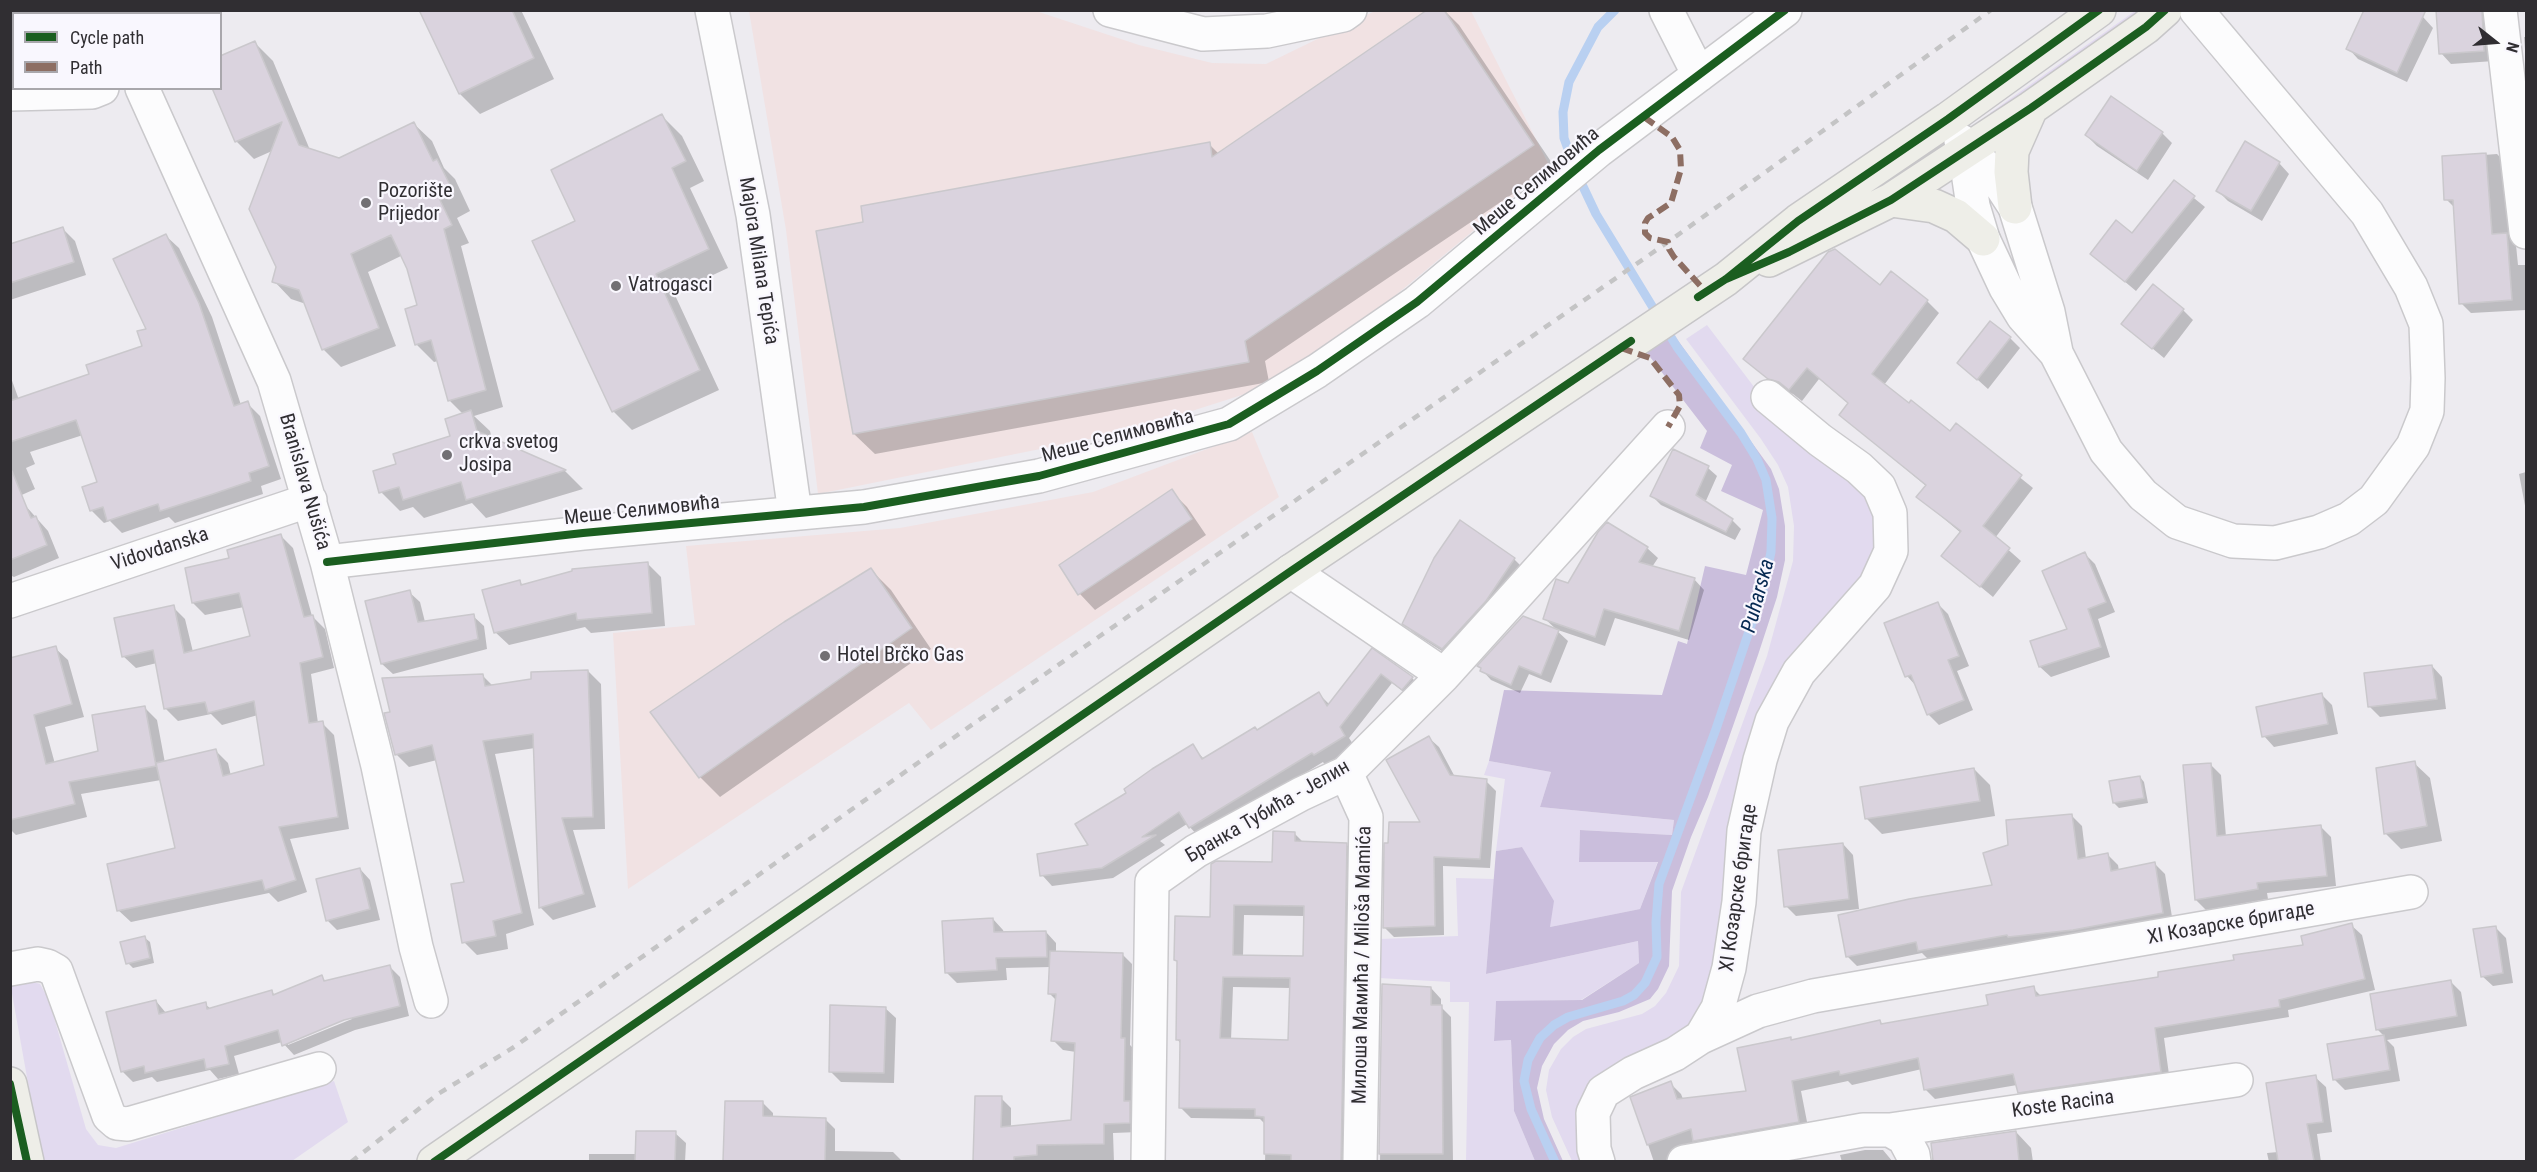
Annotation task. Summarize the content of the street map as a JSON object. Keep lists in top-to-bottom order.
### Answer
{
  "streets": {
    "street": [
      "Меше Селимовића",
      "Majora Milana Tepića",
      "Branislava Nušića",
      "Vidovdanska",
      "Бранка Тубића - Јелин",
      "XI Козарске бригаде",
      "Милоша Мамића / Miloša Mamića",
      "Koste Racina"
    ]
  },
  "crossings": [
    ["Меше Селимовића", "Majora Milana Tepića"],
    ["Меше Селимовића", "Branislava Nušića"],
    ["Branislava Nušića", "Vidovdanska"],
    ["Бранка Тубића - Јелин", "Милоша Мамића / Miloša Mamića"]
  ],
  "water": ["Puharska"],
  "places": [
    "Pozorište Prijedor",
    "Vatrogasci",
    "crkva svetog Josipa",
    "Hotel Brčko Gas"
  ],
  "legend": ["Cycle path", "Path"],
  "north": "right"
}
